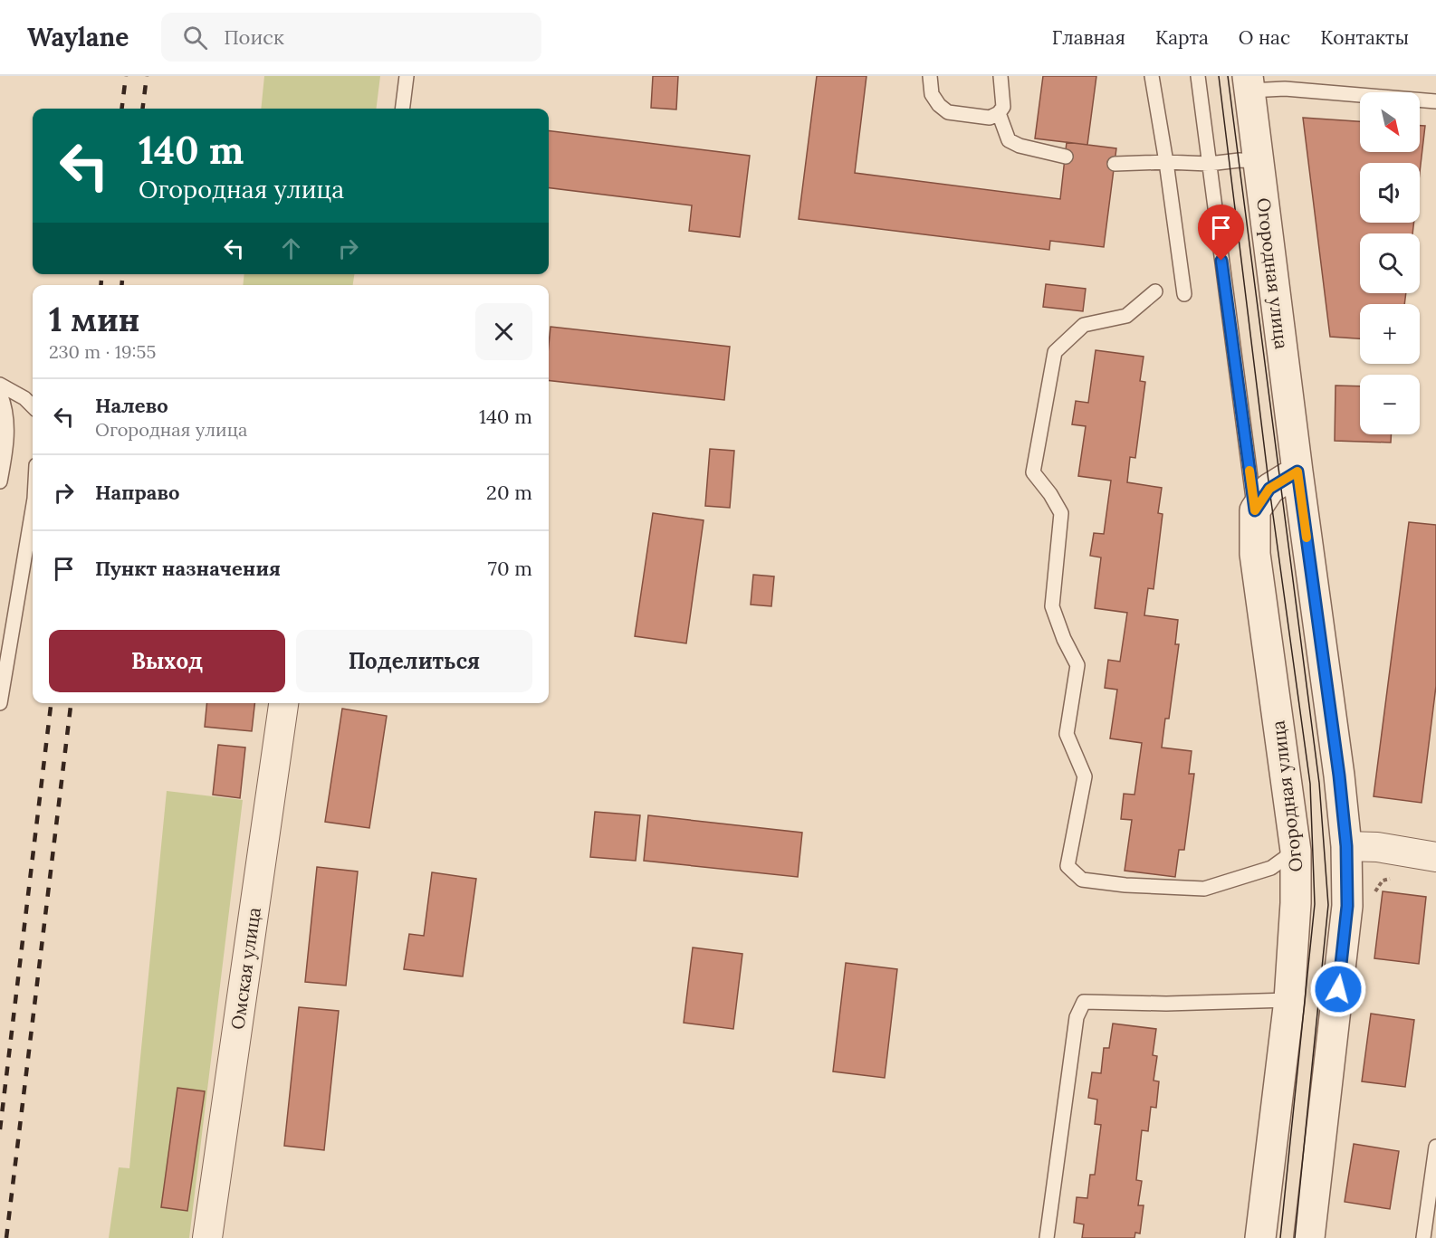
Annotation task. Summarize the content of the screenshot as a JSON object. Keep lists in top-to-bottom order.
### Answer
{
  "streets": {
    "street": ["Огородная улица", "Омская улица"]
  },
  "north": "bottom right",
  "page": {
    "header": "Waylane",
    "search": "Поиск",
    "nav": [
      "Главная",
      "Карта",
      "О нас",
      "Контакты"
    ],
    "map_buttons": ["+", "−"],
    "turn": ["140 m", "Огородная улица"],
    "heading": ["1 мин", "230 m · 19:55"],
    "list": [
      {
        "name": "Налево",
        "note": "Огородная улица",
        "value": "140 m"
      },
      {
        "name": "Направо",
        "value": "20 m"
      },
      {
        "name": "Пункт назначения",
        "value": "70 m"
      }
    ],
    "buttons": ["Выход", "Поделиться"]
  }
}
